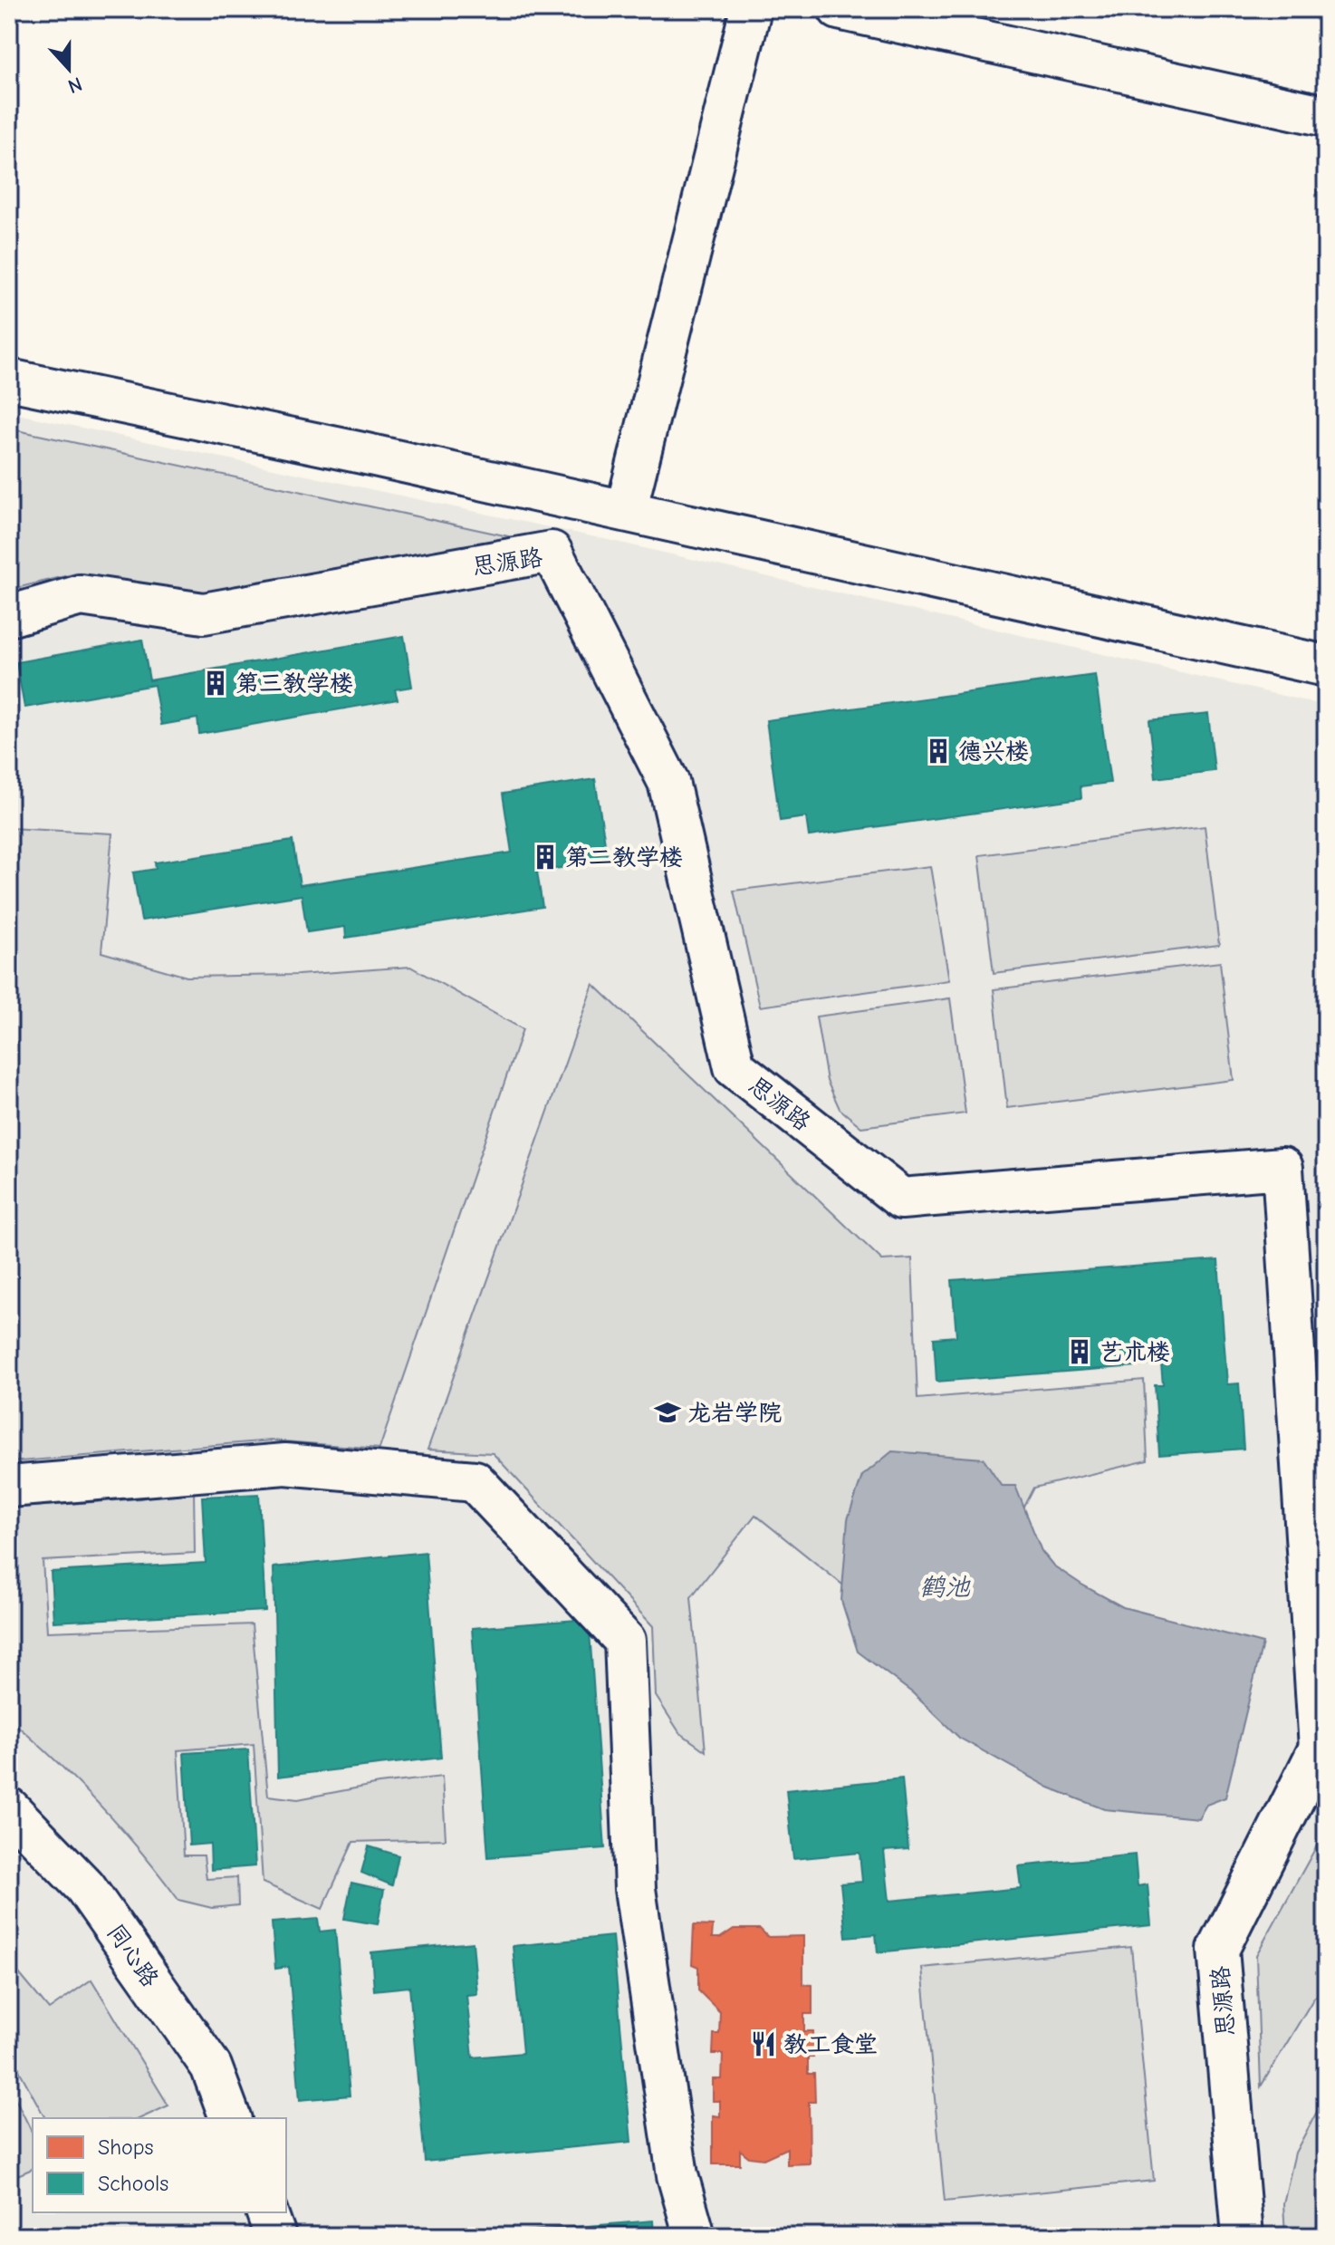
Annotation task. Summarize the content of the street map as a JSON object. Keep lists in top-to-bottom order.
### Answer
{
  "streets": {
    "street": ["思源路", "同心路"]
  },
  "water": ["鹤池"],
  "places": {
    "building": [
      "第三教学楼",
      "德兴楼",
      "第二教学楼",
      "艺术楼"
    ],
    "school or university": ["龙岩学院"],
    "restaurant": ["教工食堂"]
  },
  "legend": ["Shops", "Schools"],
  "north": "bottom"
}
